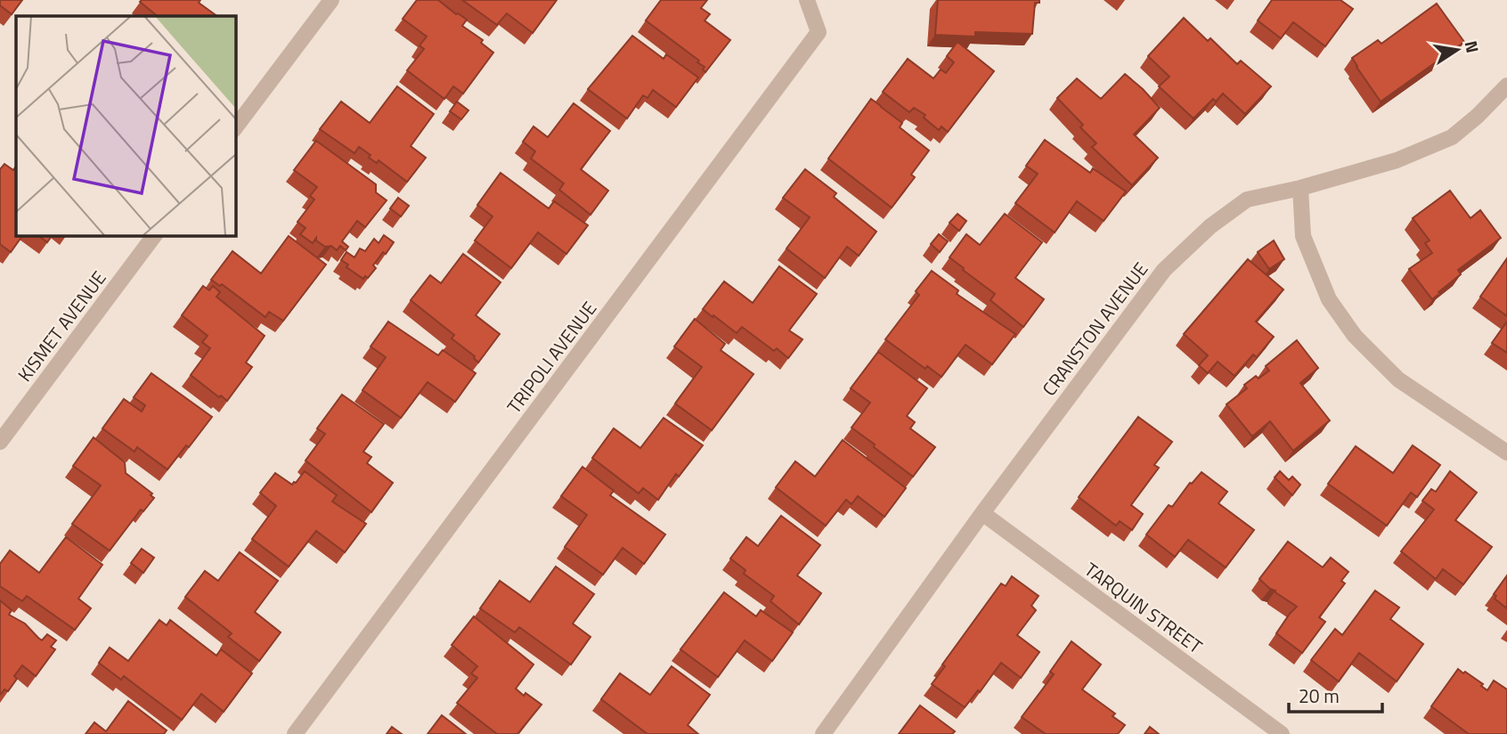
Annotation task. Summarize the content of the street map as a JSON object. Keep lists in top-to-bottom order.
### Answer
{
  "streets": {
    "street": [
      "KISMET AVENUE",
      "CRANSTON AVENUE",
      "TRIPOLI AVENUE",
      "TARQUIN STREET"
    ]
  },
  "crossings": [
    ["CRANSTON AVENUE", "TARQUIN STREET"]
  ],
  "scale_bar": "20 m",
  "north": "right"
}
